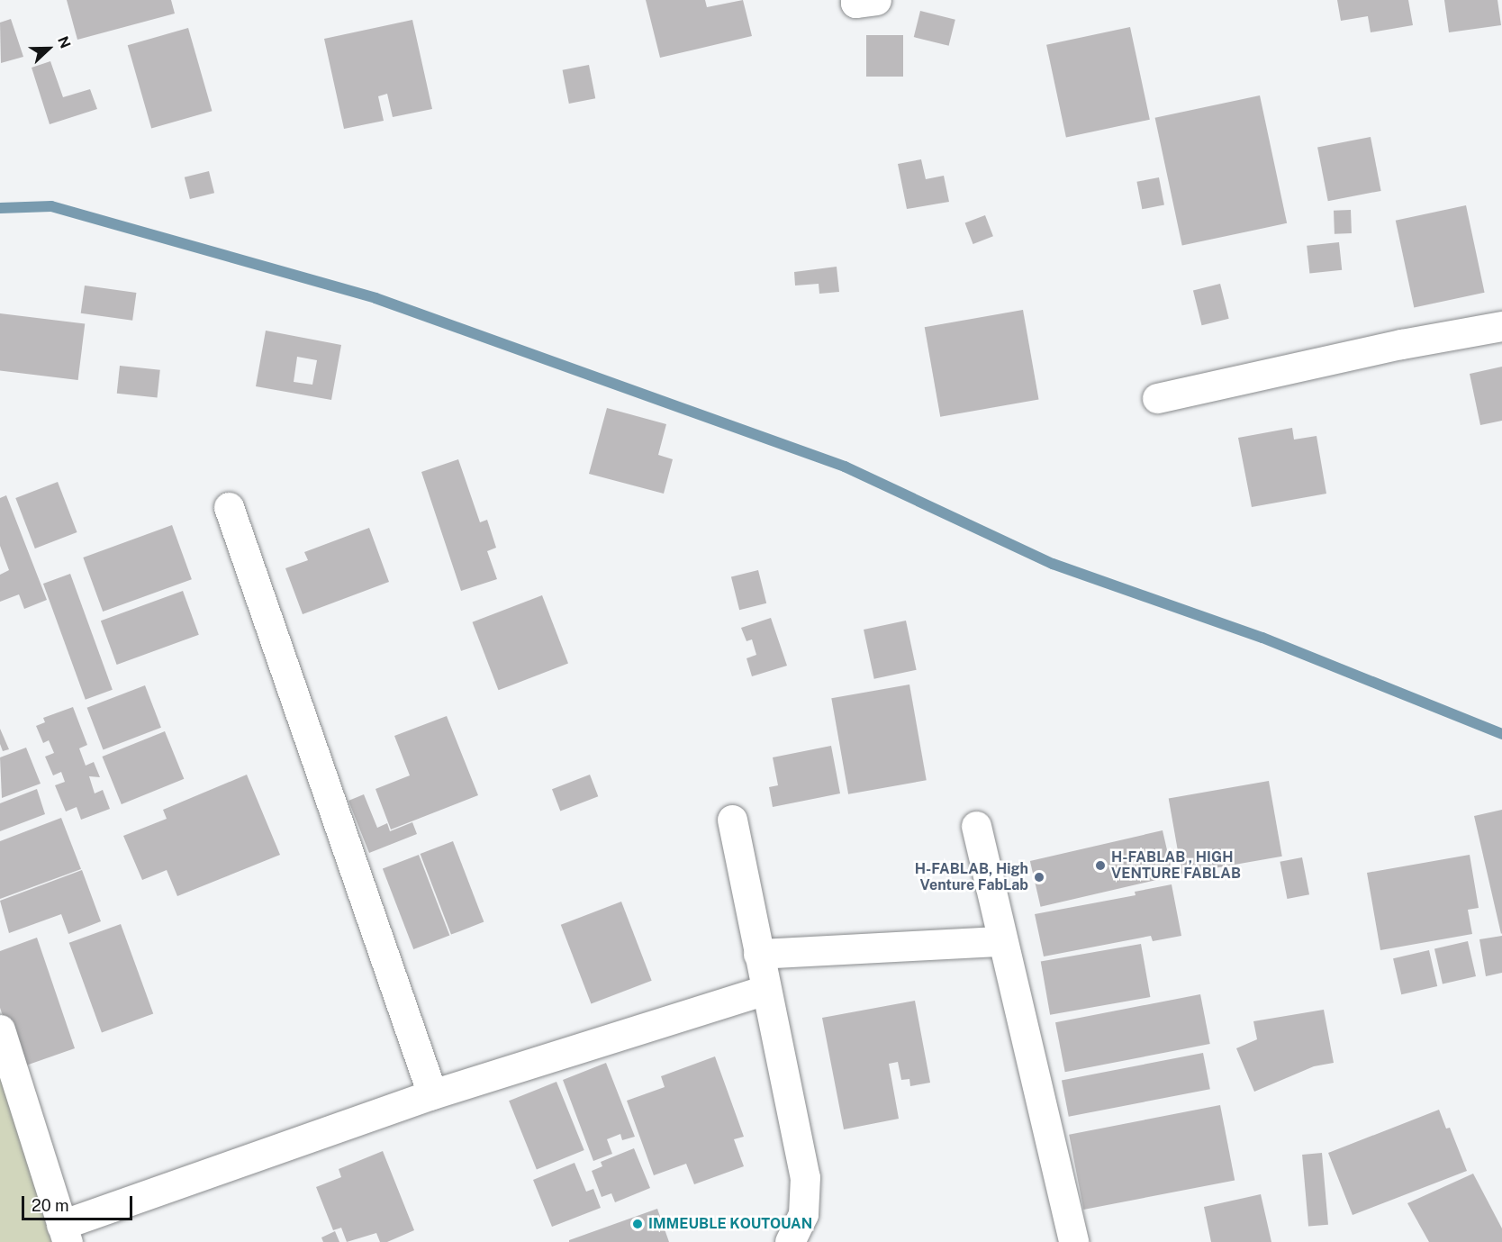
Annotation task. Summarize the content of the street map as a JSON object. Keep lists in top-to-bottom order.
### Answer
{
  "places": ["H-FABLAB , HIGH VENTURE FABLAB", "H-FABLAB, High Venture FabLab", "IMMEUBLE KOUTOUAN"],
  "scale_bar": "20 m",
  "north": "right"
}
